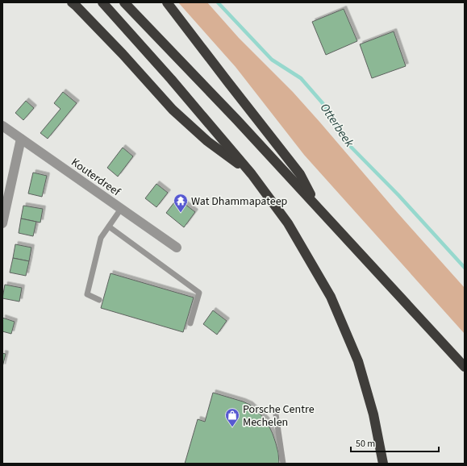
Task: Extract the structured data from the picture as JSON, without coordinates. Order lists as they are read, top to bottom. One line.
{"streets":{"street":["Kouterdreef"]},"water":["Otterbeek"],"places":{"temple":["Wat Dhammapateep"],"shop":["Porsche Centre Mechelen"]},"scale_bar":"50 m"}
